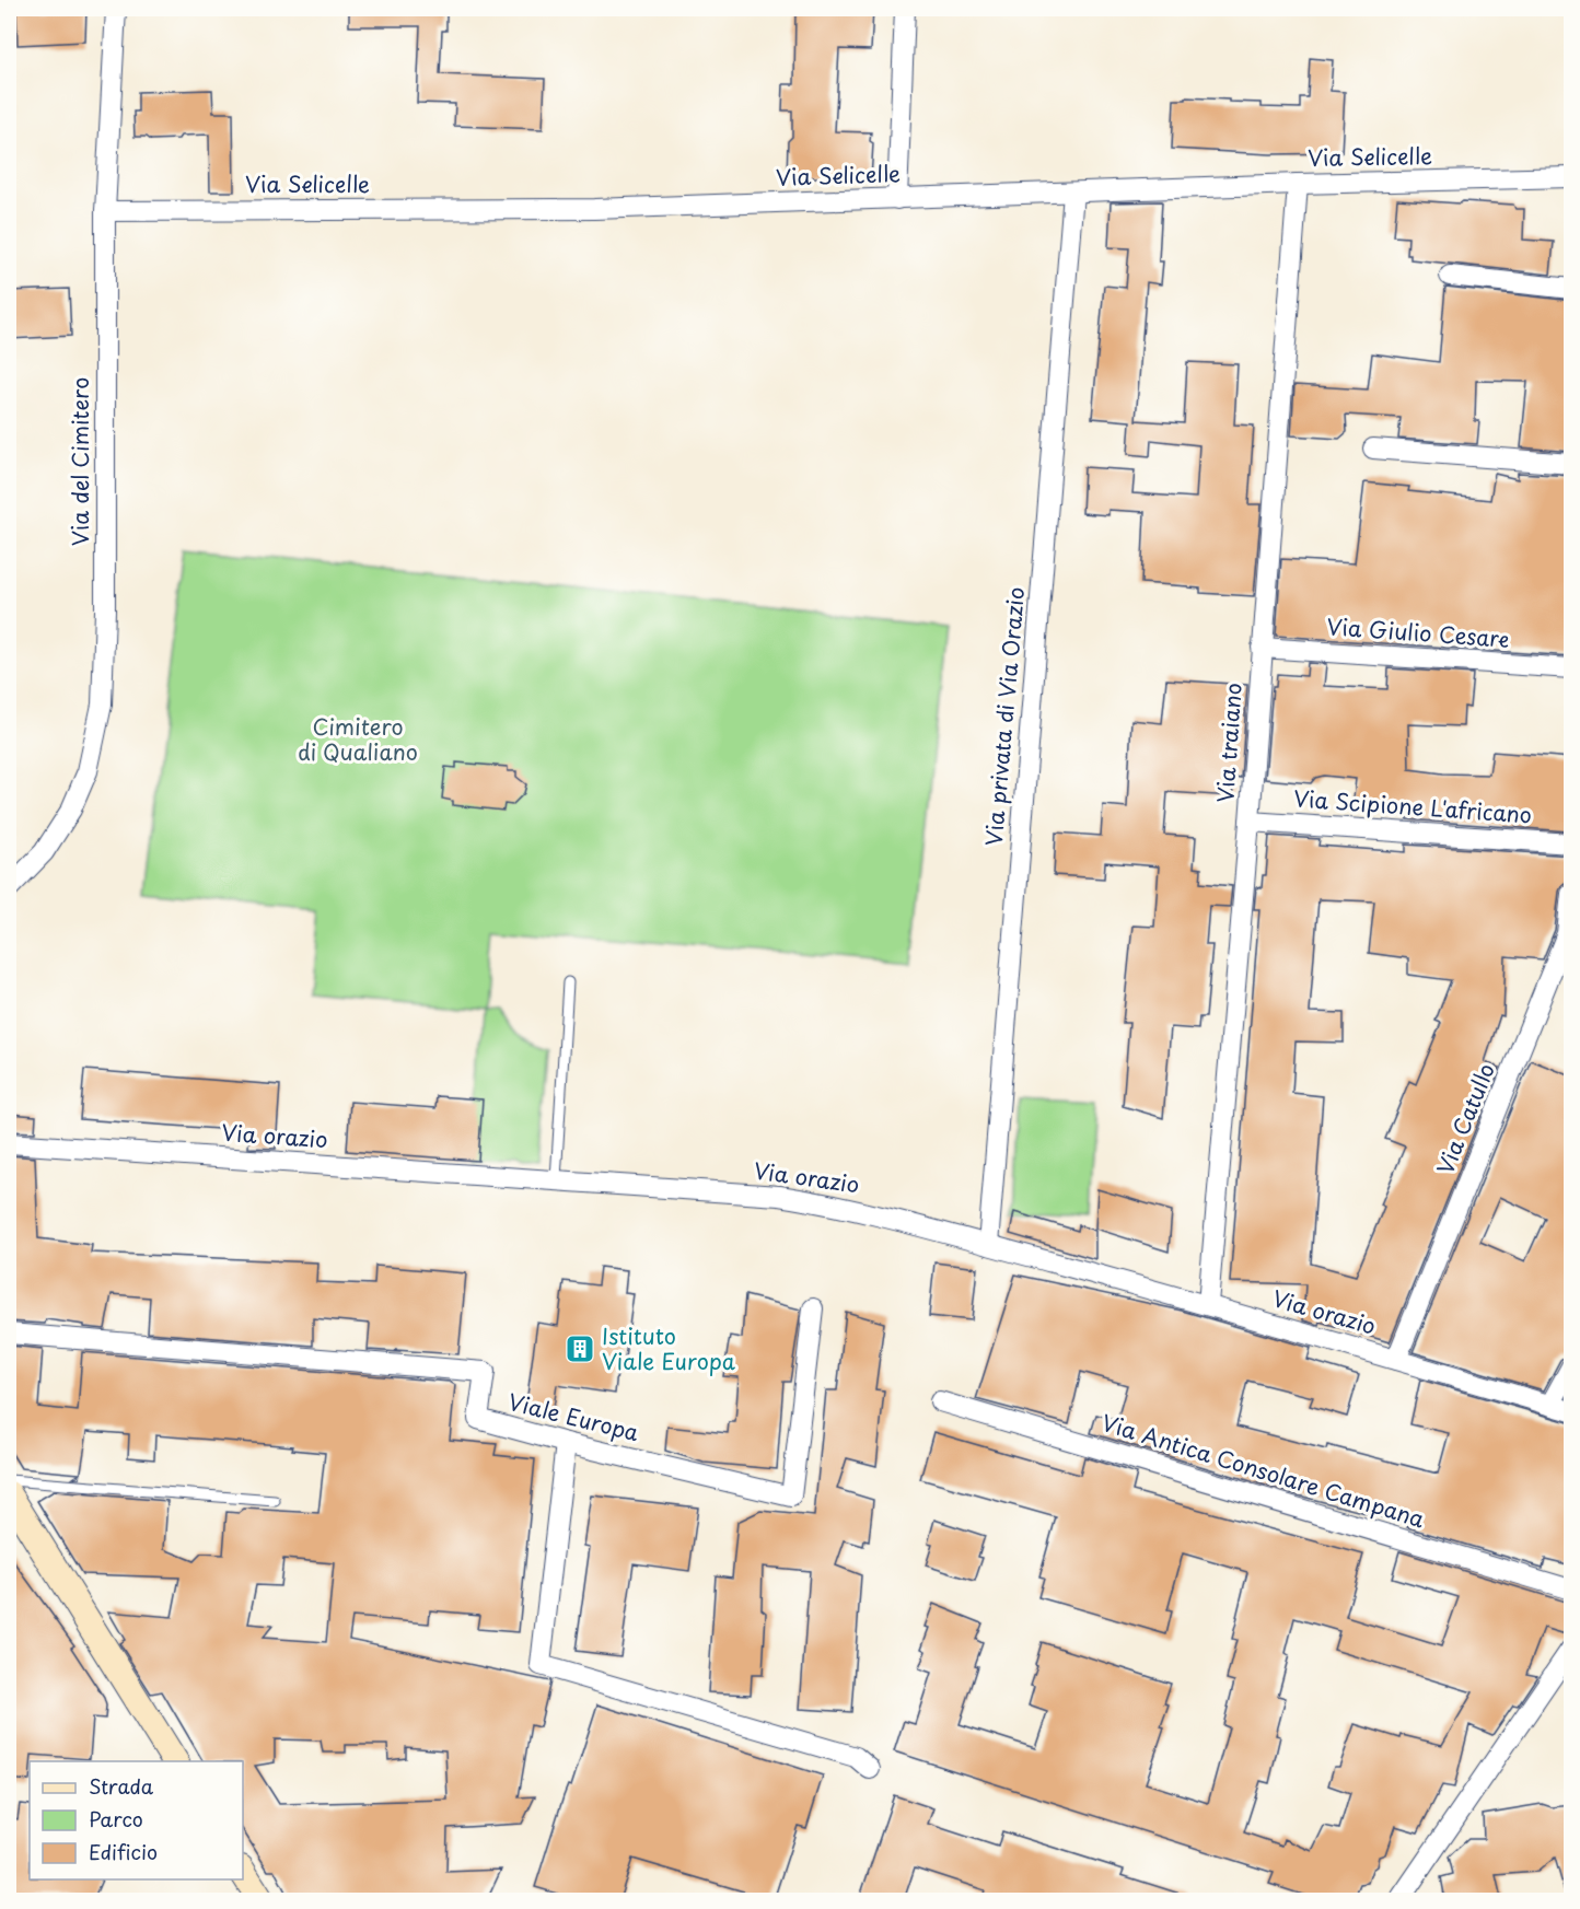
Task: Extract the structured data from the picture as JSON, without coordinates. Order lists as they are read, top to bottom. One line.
{"streets":{"street":["Via Selicelle","Via del Cimitero","Via Giulio Cesare","Via privata di Via Orazio","Via traiano","Via Scipione L'africano","Via Catullo","Via orazio","Viale Europa","Via Antica Consolare Campana"]},"crossings":[["Via Selicelle","Via del Cimitero"],["Via Selicelle","Via privata di Via Orazio"],["Via Selicelle","Via traiano"],["Via Giulio Cesare","Via traiano"],["Via privata di Via Orazio","Via orazio"],["Via traiano","Via Scipione L'africano"],["Via traiano","Via orazio"],["Via Catullo","Via orazio"]],"parks":["Cimitero di Qualiano"],"places":{"building":["Istituto Viale Europa"]},"legend":["Strada","Parco","Edificio"]}
